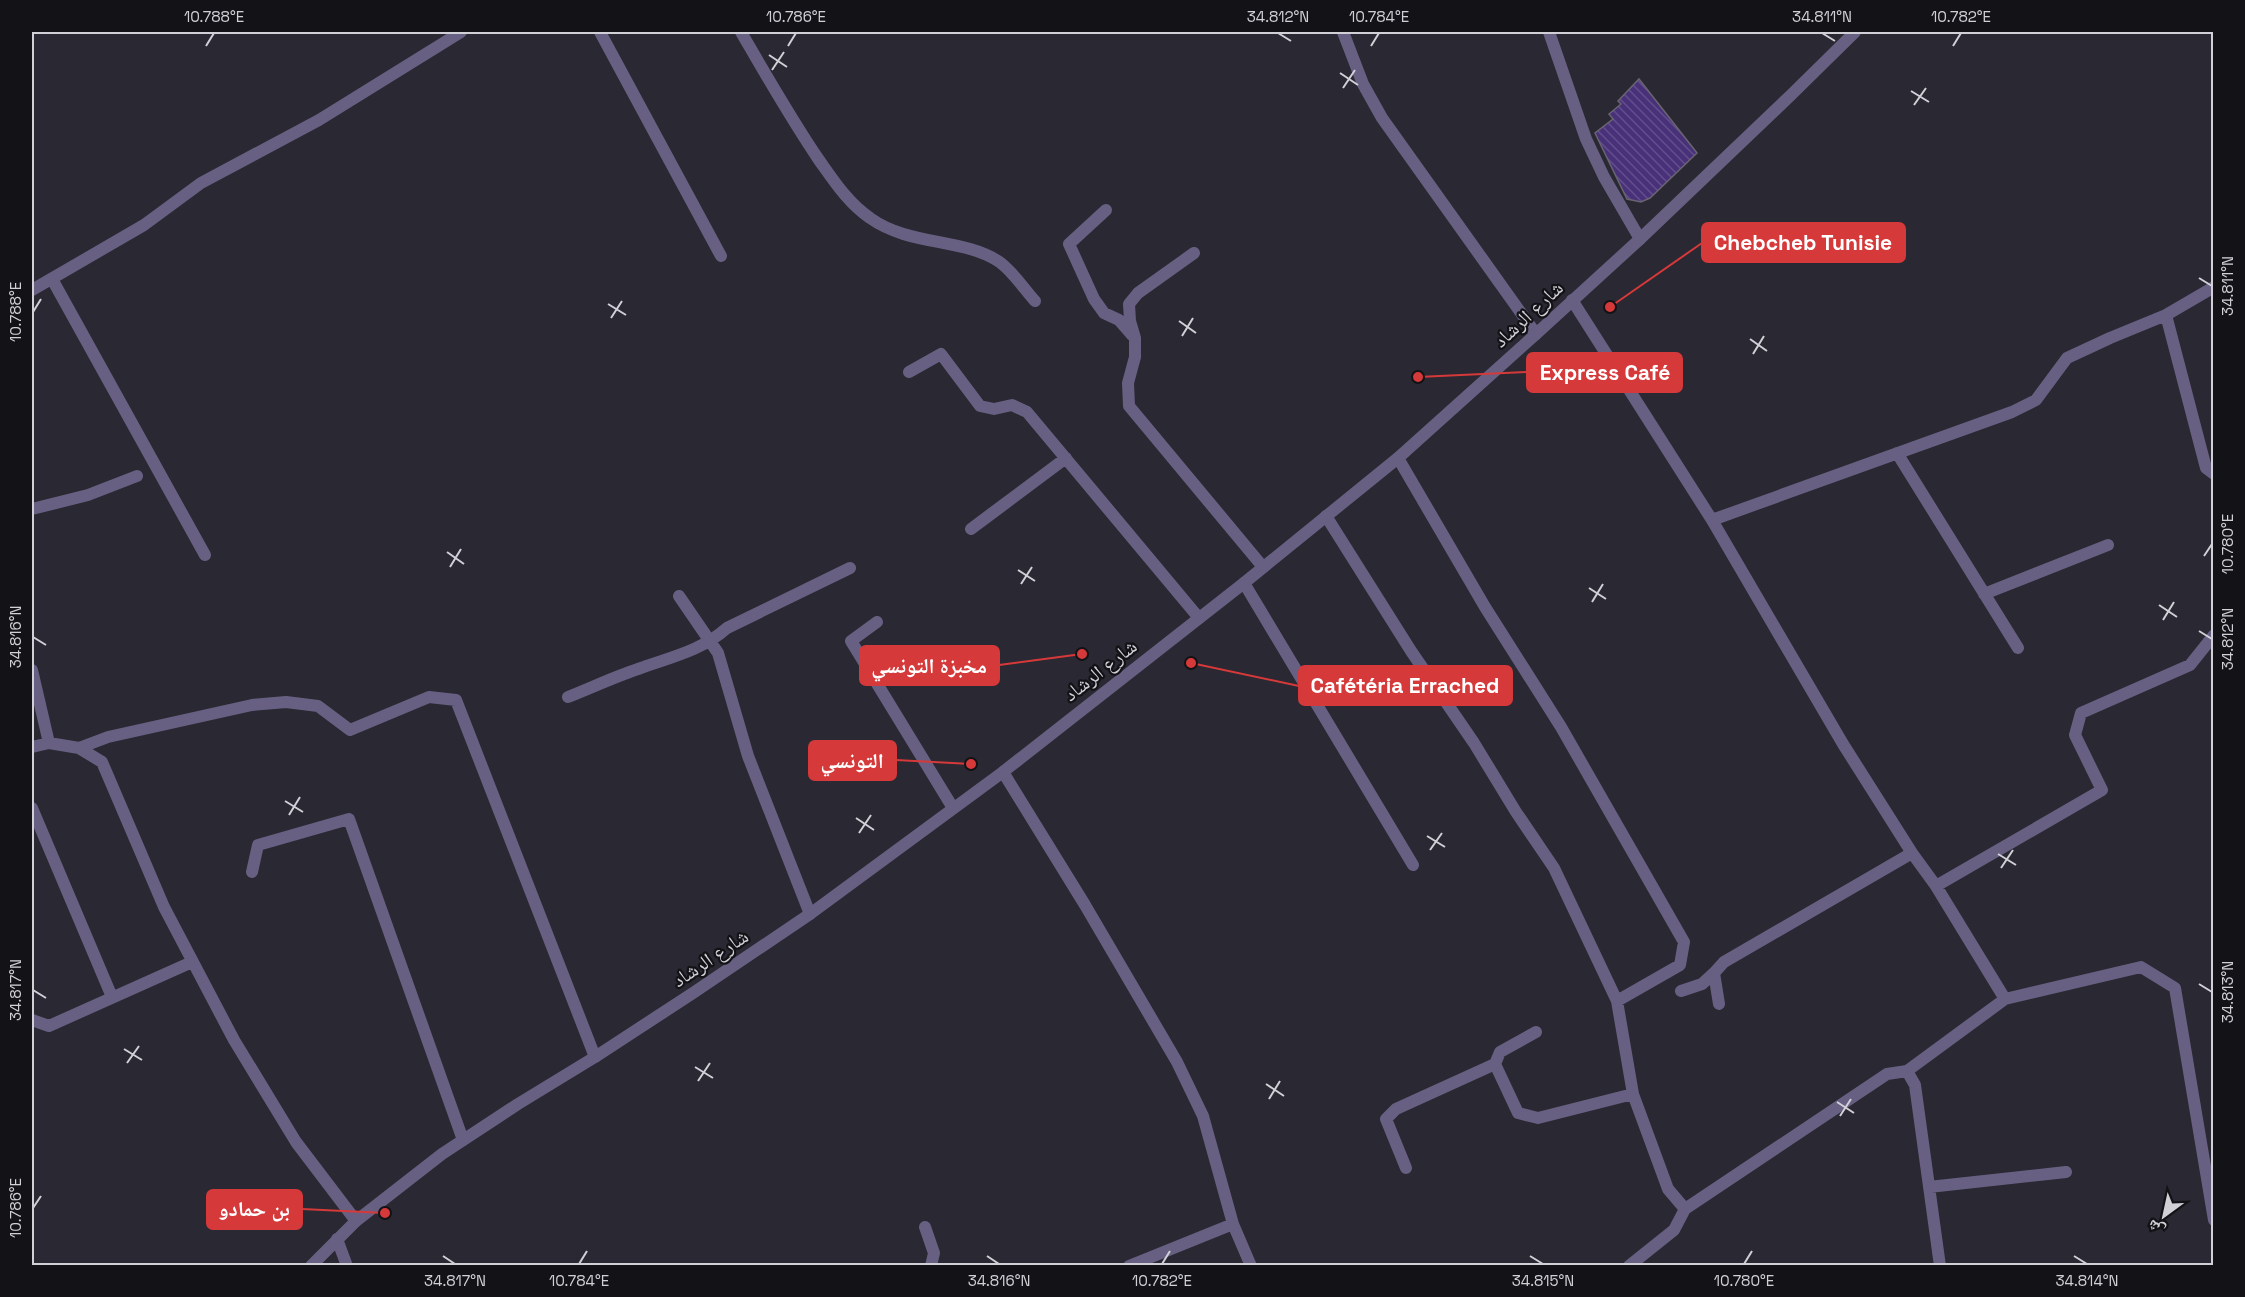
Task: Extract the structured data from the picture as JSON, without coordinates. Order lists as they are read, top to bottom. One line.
{"streets":{"street":["شارع الرشاد"]},"places":["Chebcheb Tunisie","Express Café","مخبزة التونسي","Cafétéria Errached","التونسي","بن حمادو"],"north":"bottom left","coordinates":["10.788°E","10.786°E","34.812°N","10.784°E","34.811°N","10.782°E","10.780°E","34.816°N","34.817°N","34.813°N","34.815°N","34.814°N"]}
